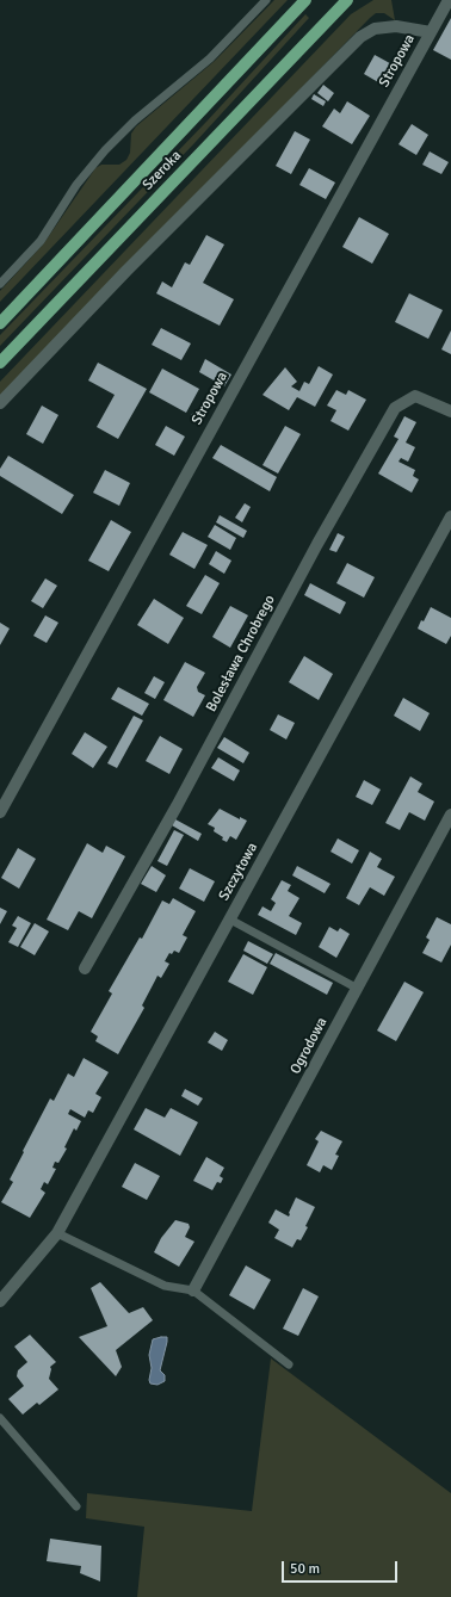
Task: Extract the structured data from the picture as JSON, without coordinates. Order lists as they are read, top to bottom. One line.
{"streets":{"main road":["Szeroka"],"street":["Stropowa","Bolesława Chrobrego","Szczytowa","Ogrodowa"]},"scale_bar":"50 m"}
